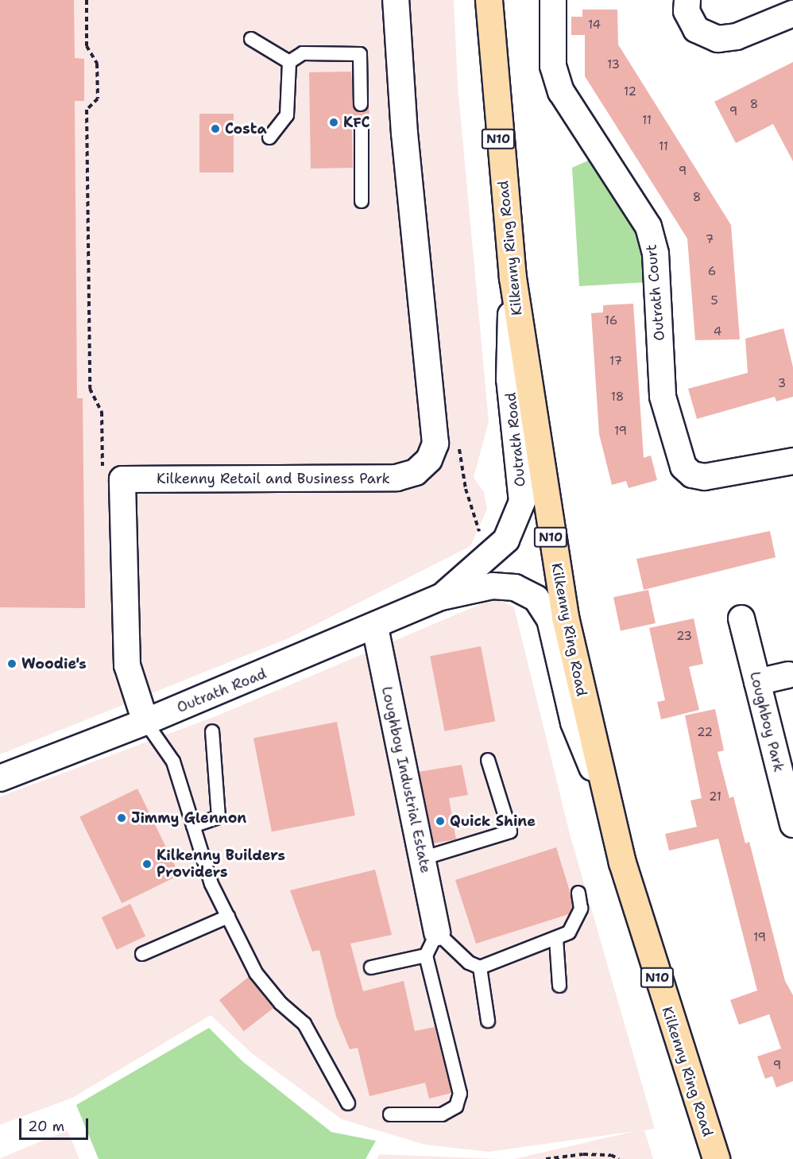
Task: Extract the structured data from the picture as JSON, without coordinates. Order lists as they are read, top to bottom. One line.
{"streets":{"highway":["N10","Kilkenny Ring Road"],"street":["Outrath Court","Outrath Road","Kilkenny Retail and Business Park","Loughboy Park","Loughboy Industrial Estate"]},"crossings":[["Kilkenny Ring Road","Outrath Road"],["Outrath Road","Kilkenny Retail and Business Park"],["Outrath Road","Loughboy Industrial Estate"]],"places":["KFC","Costa","Woodie's","Jimmy Glennon","Quick Shine","Kilkenny Builders Providers"],"house_numbers":["14","13","12","8","9","11","11","9","8","7","6","5","16","4","17","3","18","19","23","22","21","19","9"],"scale_bar":"20 m"}
